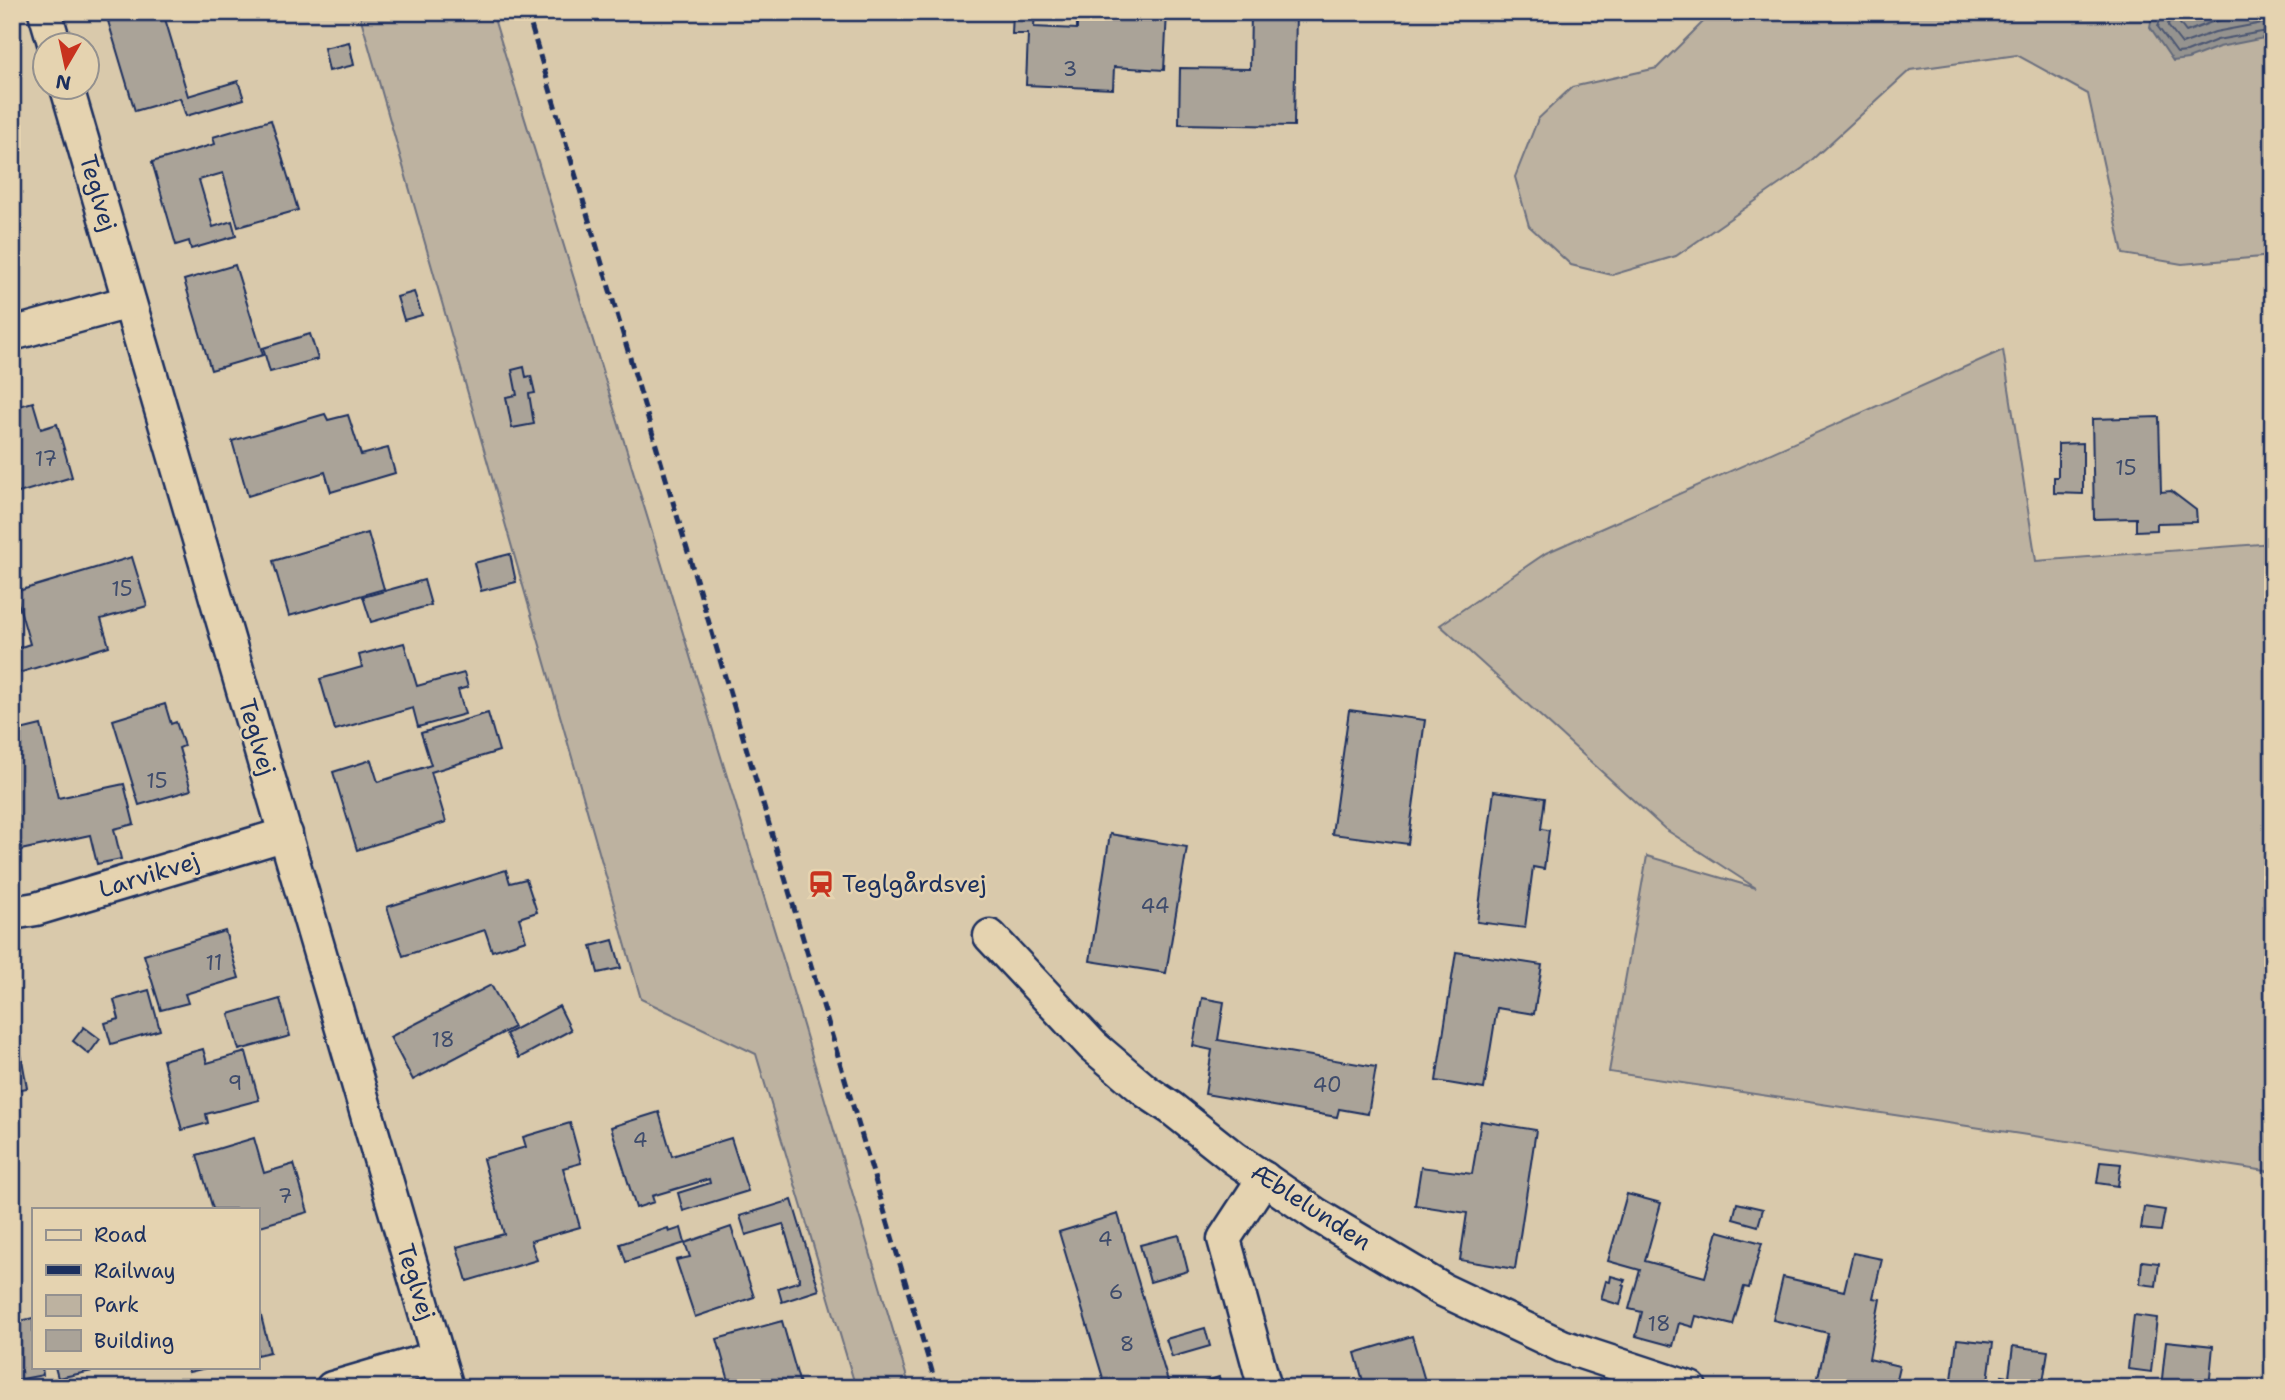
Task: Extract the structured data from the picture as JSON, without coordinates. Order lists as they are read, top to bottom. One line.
{"streets":{"street":["Teglvej","Larvikvej","Æblelunden"]},"crossings":[["Teglvej","Larvikvej"]],"places":{"station":["Teglgårdsvej"]},"house_numbers":["3","17","15","15","15","44","11","18","9","40","4","7","4","6","18","8"],"legend":["Road","Railway","Park","Building"],"north":"bottom"}
